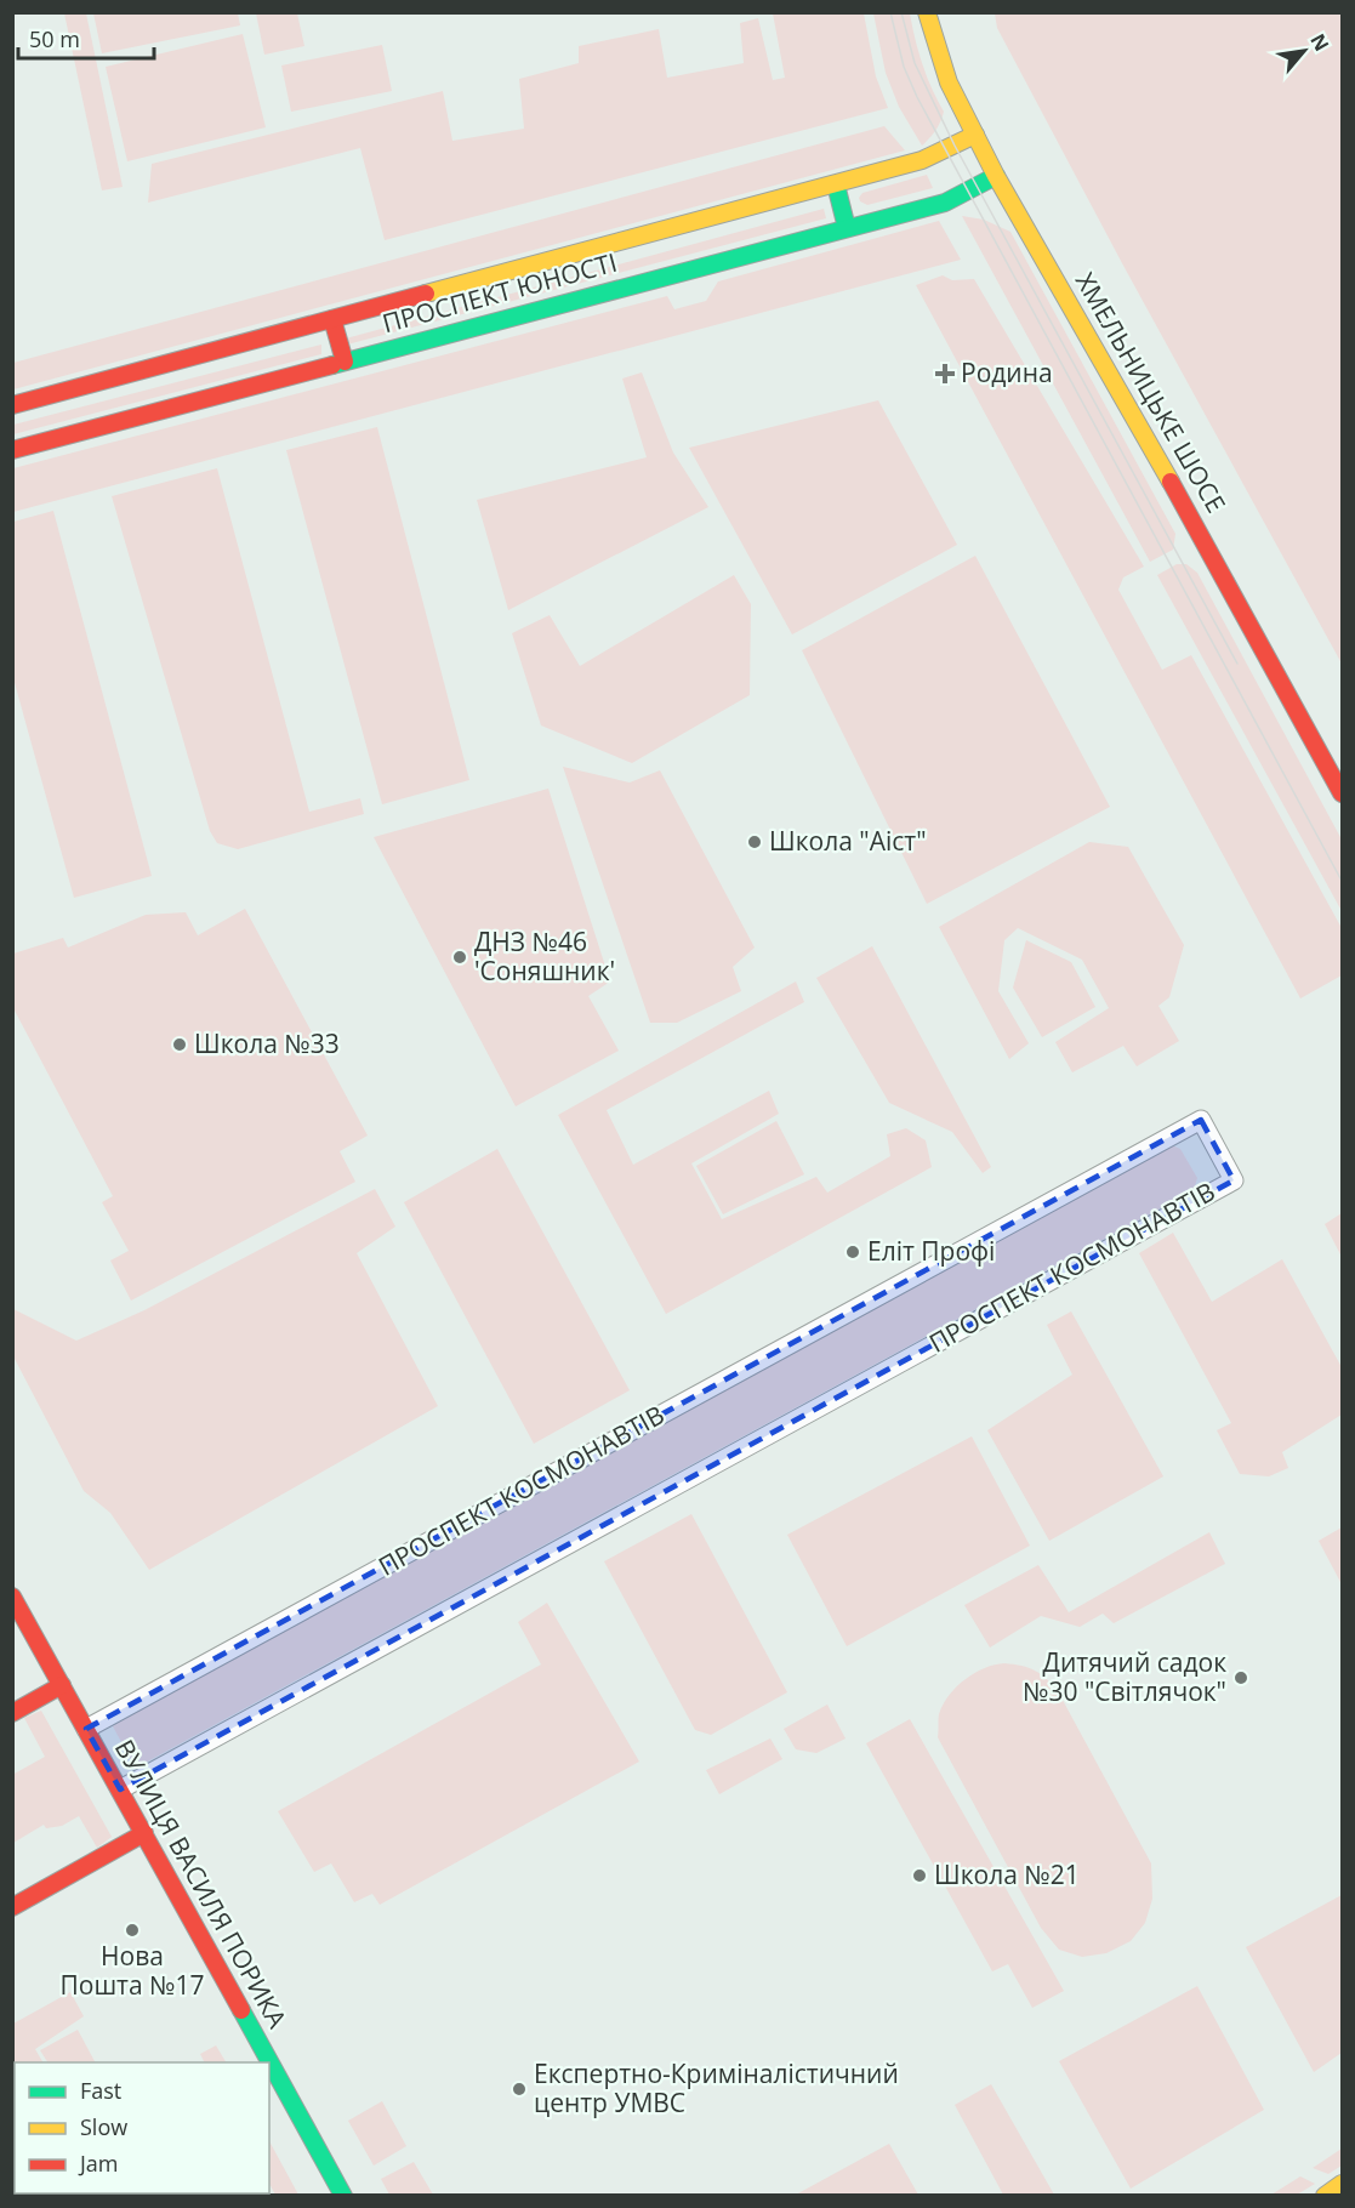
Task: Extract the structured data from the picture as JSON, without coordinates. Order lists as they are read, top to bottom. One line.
{"streets":{"main road":["ПРОСПЕКТ ЮНОСТІ","ХМЕЛЬНИЦЬКЕ ШОСЕ","ВУЛИЦЯ ВАСИЛЯ ПОРИКА"],"street":["ПРОСПЕКТ КОСМОНАВТІВ"]},"crossings":[["ПРОСПЕКТ ЮНОСТІ","ХМЕЛЬНИЦЬКЕ ШОСЕ"],["ПРОСПЕКТ КОСМОНАВТІВ","ВУЛИЦЯ ВАСИЛЯ ПОРИКА"]],"places":{"health":["Родина"],"other":["Школа \"Аіст\"","ДНЗ №46 'Соняшник'","Школа №33","Еліт Профі","Дитячий садок №30 \"Світлячок\"","Школа №21","Нова Пошта №17","Експертно-Криміналістичний центр УМВС"]},"legend":["Fast","Slow","Jam"],"scale_bar":"50 m","north":"top right"}
